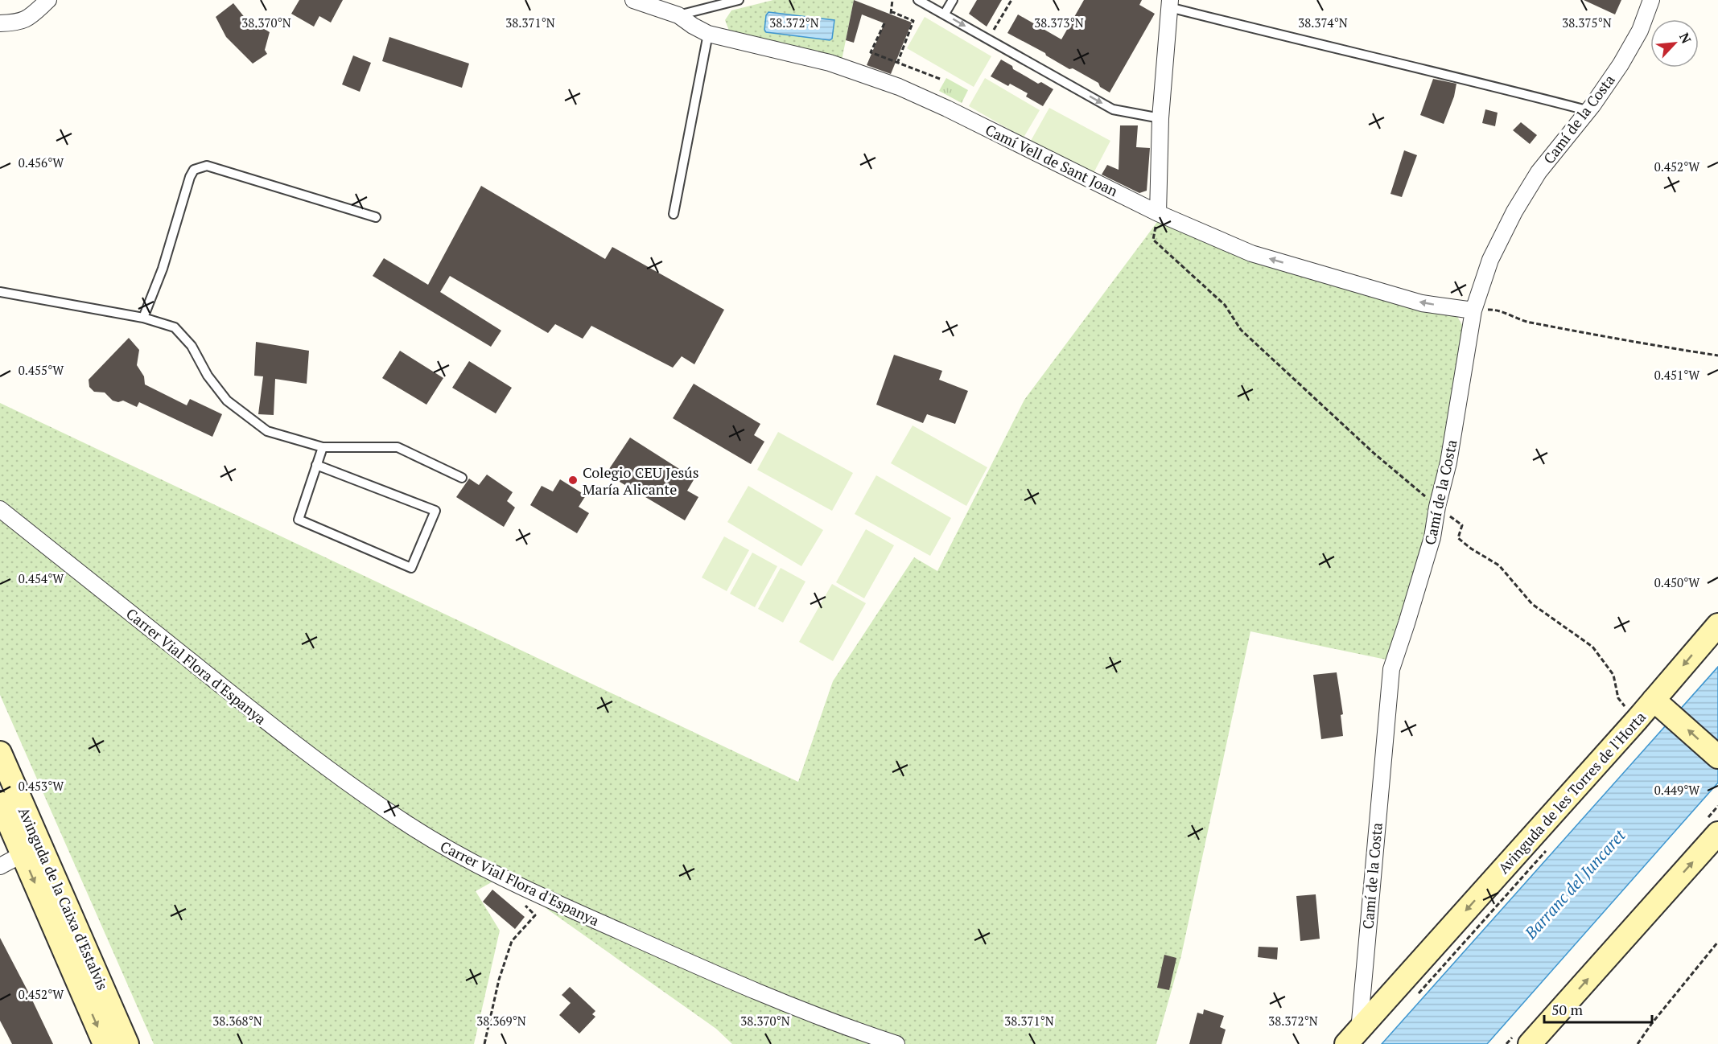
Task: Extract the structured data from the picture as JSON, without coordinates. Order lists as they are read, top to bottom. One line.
{"streets":{"main road":["Avinguda de les Torres de l'Horta","Avinguda de la Caixa d'Estalvis"],"street":["Camí de la Costa","Camí Vell de Sant Joan","Carrer Vial Flora d'Espanya"]},"crossings":[["Camí de la Costa","Camí Vell de Sant Joan"],["Camí de la Costa","Avinguda de les Torres de l'Horta"]],"one_way":["Camí Vell de Sant Joan"],"water":["Barranc del Juncaret"],"places":["Colegio CEU Jesús María Alicante"],"scale_bar":"50 m","north":"top right","coordinates":["38.375°N","38.370°N","38.371°N","38.372°N","38.373°N","38.374°N","0.456°W","0.452°W","0.455°W","0.451°W","0.454°W","0.450°W","0.453°W","0.449°W","38.368°N","38.369°N"]}
